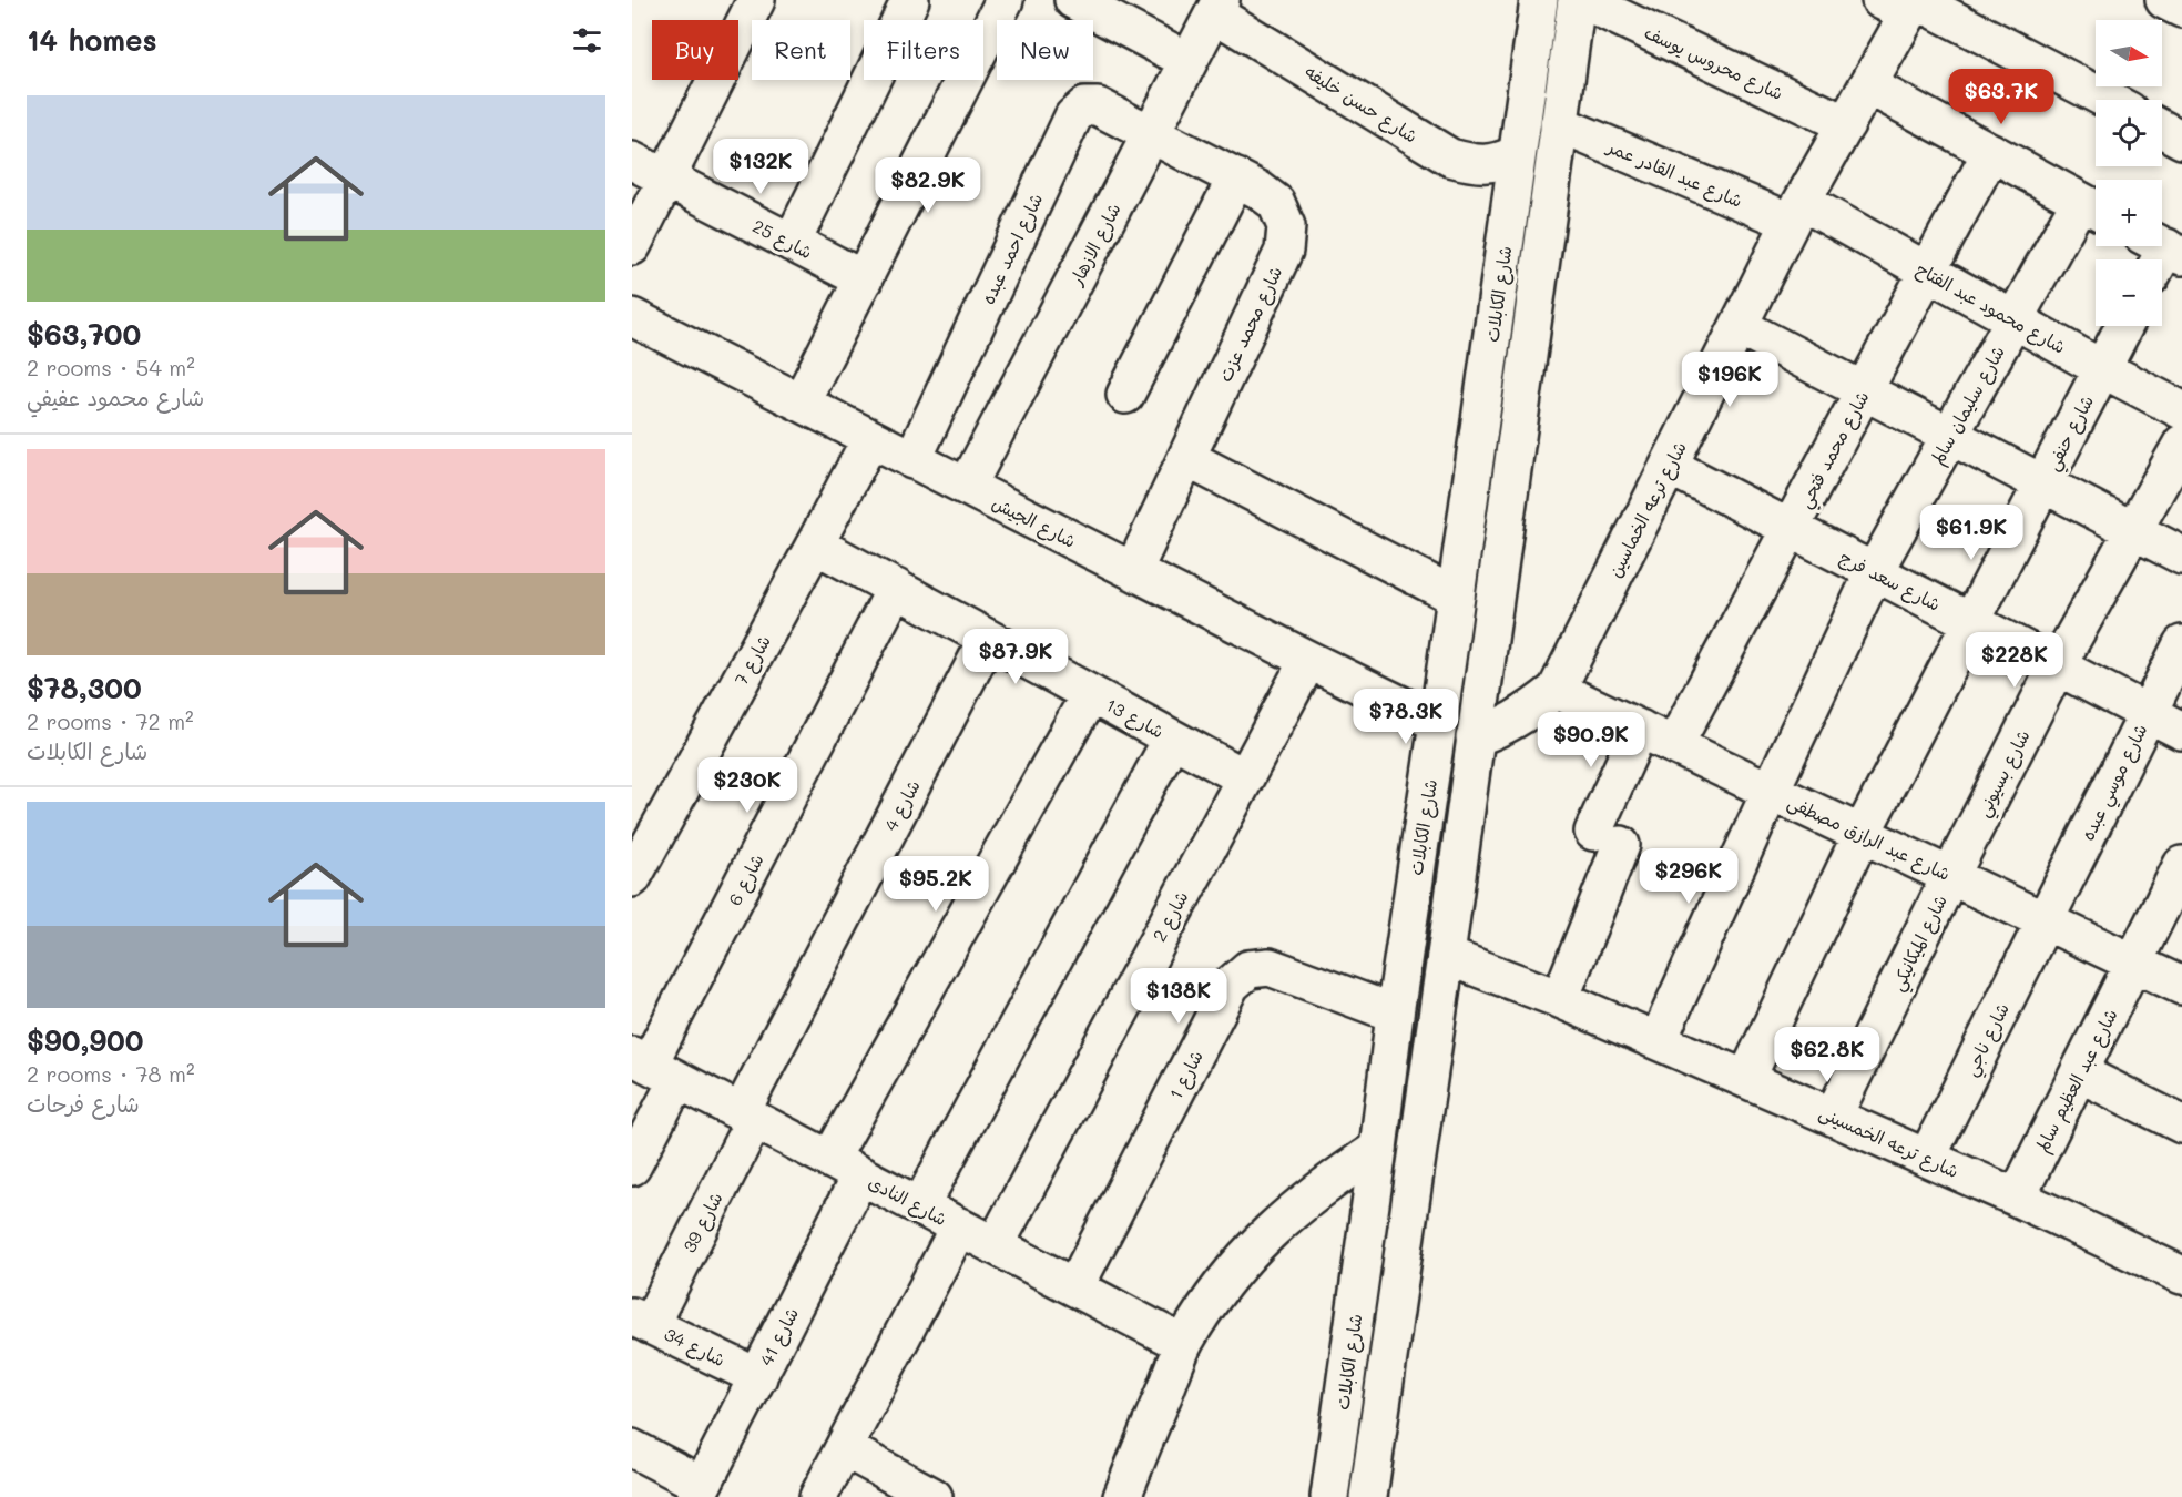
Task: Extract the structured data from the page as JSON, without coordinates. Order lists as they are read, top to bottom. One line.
{"streets":{"street":["شارع محروس يوسف","شارع حسن خليفه","شارع عبد القادر عمر","شارع 25","شارع الازهار","شارع احمد عبده","شارع الكابلات","شارع محمود عبد الفتاح","شارع محمد عزت","شارع سليمان سالم","شارع حنفي","شارع محمد فتحي","شارع ترعه الخماسين","شارع الجيش","شارع سعد فرج","شارع 7","شارع 13","شارع بسيوني","شارع موسي عبده","شارع 4","شارع عبد الرازق مصطفى","شارع 6","شارع 2","شارع الميكانيكي","شارع ناجي","شارع 1","شارع عبد العظيم سالم","شارع ترعه الخمسينى","شارع النادى","شارع 39","شارع 41","شارع 34"]},"crossings":[["شارع محروس يوسف","شارع ترعه الخماسين"],["شارع حسن خليفه","شارع الازهار"],["شارع حسن خليفه","شارع الكابلات"],["شارع عبد القادر عمر","شارع الكابلات"],["شارع عبد القادر عمر","شارع محمود عبد الفتاح"],["شارع عبد القادر عمر","شارع ترعه الخماسين"],["شارع الازهار","شارع احمد عبده"],["شارع الازهار","شارع محمد عزت"],["شارع الازهار","شارع الجيش"],["شارع احمد عبده","شارع محمد عزت"],["شارع احمد عبده","شارع الجيش"],["شارع الكابلات","شارع ترعه الخماسين"],["شارع الكابلات","شارع الجيش"],["شارع الكابلات","شارع 1"],["شارع الكابلات","شارع ترعه الخمسينى"],["شارع محمود عبد الفتاح","شارع سليمان سالم"],["شارع محمود عبد الفتاح","شارع حنفي"],["شارع محمود عبد الفتاح","شارع محمد فتحي"],["شارع محمود عبد الفتاح","شارع ترعه الخماسين"],["شارع محمد عزت","شارع الجيش"],["شارع سليمان سالم","شارع سعد فرج"],["شارع سليمان سالم","شارع عبد الرازق مصطفى"],["شارع سليمان سالم","شارع ترعه الخمسينى"],["شارع حنفي","شارع سعد فرج"],["شارع حنفي","شارع عبد الرازق مصطفى"],["شارع حنفي","شارع ترعه الخمسينى"],["شارع محمد فتحي","شارع سعد فرج"],["شارع محمد فتحي","شارع عبد الرازق مصطفى"],["شارع ترعه الخماسين","شارع سعد فرج"],["شارع ترعه الخماسين","شارع عبد الرازق مصطفى"],["شارع الجيش","شارع 7"],["شارع الجيش","شارع 2"],["شارع سعد فرج","شارع بسيوني"],["شارع سعد فرج","شارع موسي عبده"],["شارع 7","شارع 13"],["شارع 13","شارع 4"],["شارع 13","شارع 6"],["شارع 13","شارع 2"],["شارع 13","شارع 41"],["شارع بسيوني","شارع عبد الرازق مصطفى"],["شارع بسيوني","شارع الميكانيكي"],["شارع موسي عبده","شارع عبد الرازق مصطفى"],["شارع موسي عبده","شارع ناجي"],["شارع 4","شارع النادى"],["شارع 4","شارع 39"],["شارع عبد الرازق مصطفى","شارع الميكانيكي"],["شارع عبد الرازق مصطفى","شارع ناجي"],["شارع عبد الرازق مصطفى","شارع عبد العظيم سالم"],["شارع 6","شارع النادى"],["شارع 2","شارع النادى"],["شارع الميكانيكي","شارع ترعه الخمسينى"],["شارع ناجي","شارع ترعه الخمسينى"],["شارع 1","شارع النادى"],["شارع عبد العظيم سالم","شارع ترعه الخمسينى"],["شارع النادى","شارع 39"],["شارع النادى","شارع 41"],["شارع 39","شارع 34"],["شارع 41","شارع 34"]],"north":"right","page":{"heading":"14 homes","map_buttons":["+","−"],"chip":["Buy","Rent","Filters","New"],"price":["$63.7K","$132K","$82.9K","$196K","$61.9K","$87.9K","$228K","$78.3K","$90.9K","$230K","$296K","$95.2K","$138K","$62.8K"],"list":[{"name":"$63,700","note":"2 rooms · 54 m² · شارع محمود عفيفي"},{"name":"$78,300","note":"2 rooms · 72 m² · شارع الكابلات"},{"name":"$90,900","note":"2 rooms · 78 m² · شارع فرحات"}]}}
